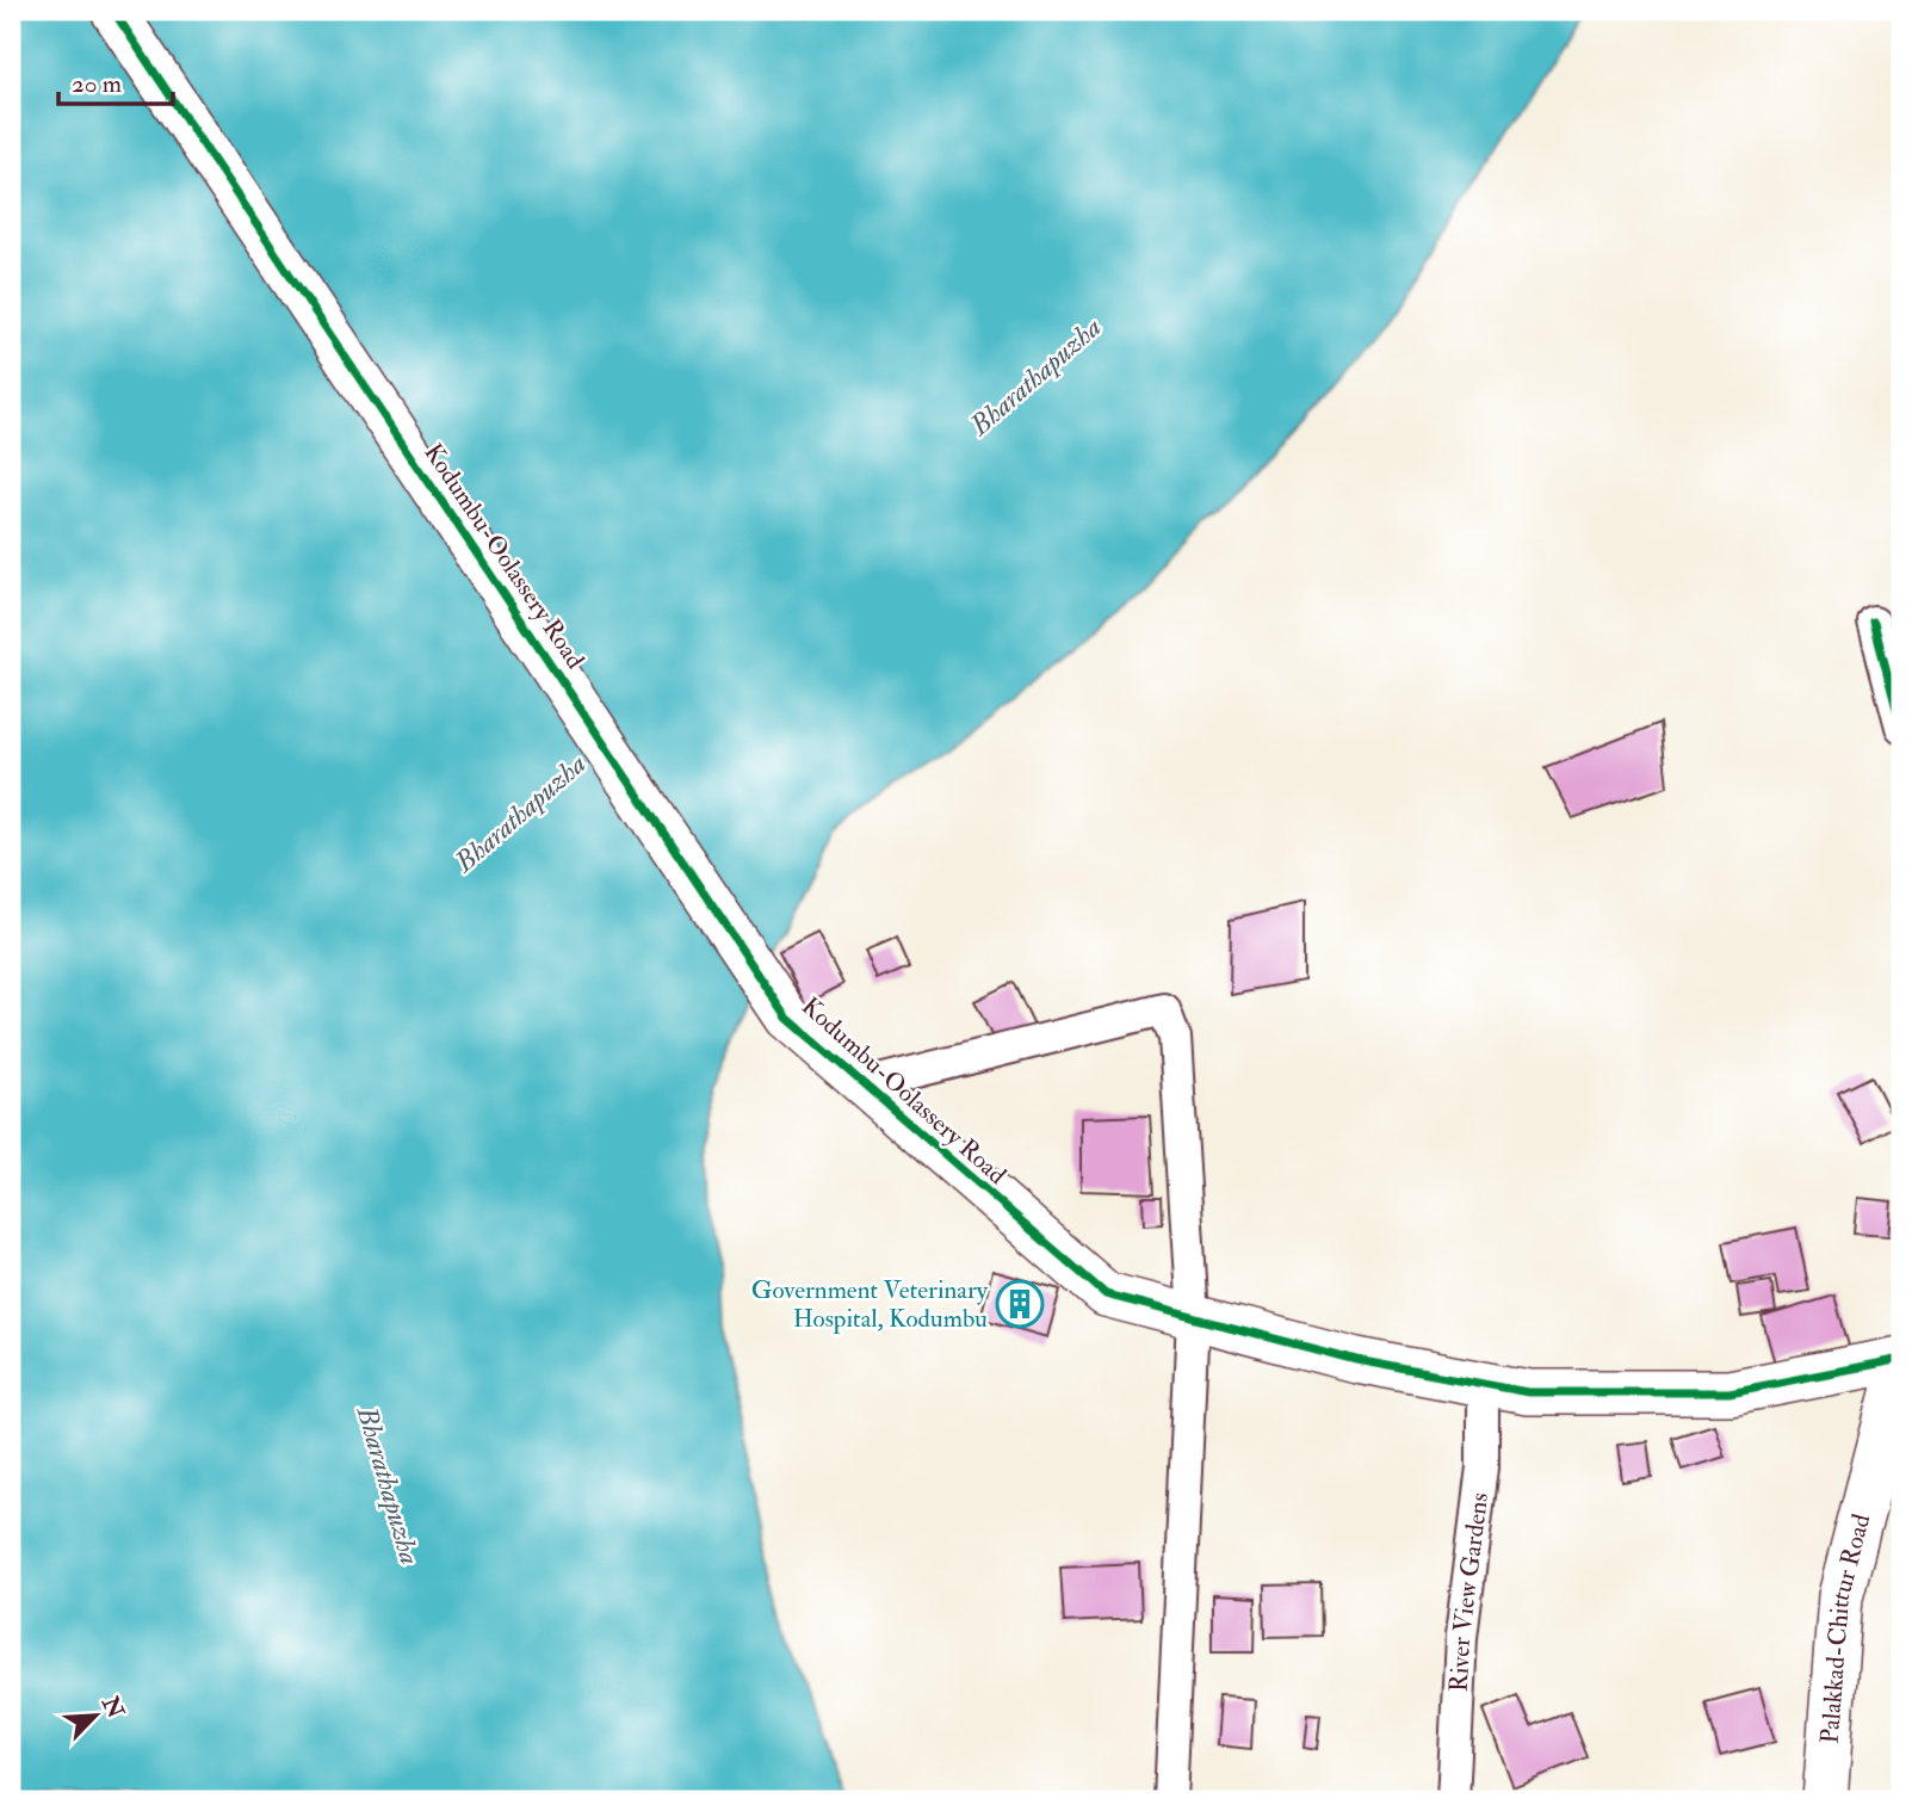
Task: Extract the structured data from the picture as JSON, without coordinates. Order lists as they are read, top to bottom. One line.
{"streets":{"street":["Kodumbu-Oolassery Road","River View Gardens","Palakkad-Chittur Road"]},"crossings":[["Kodumbu-Oolassery Road","River View Gardens"],["Kodumbu-Oolassery Road","Palakkad-Chittur Road"]],"water":["Bharathapuzha"],"places":{"building":["Government Veterinary Hospital, Kodumbu"]},"scale_bar":"20 m","north":"top right"}
